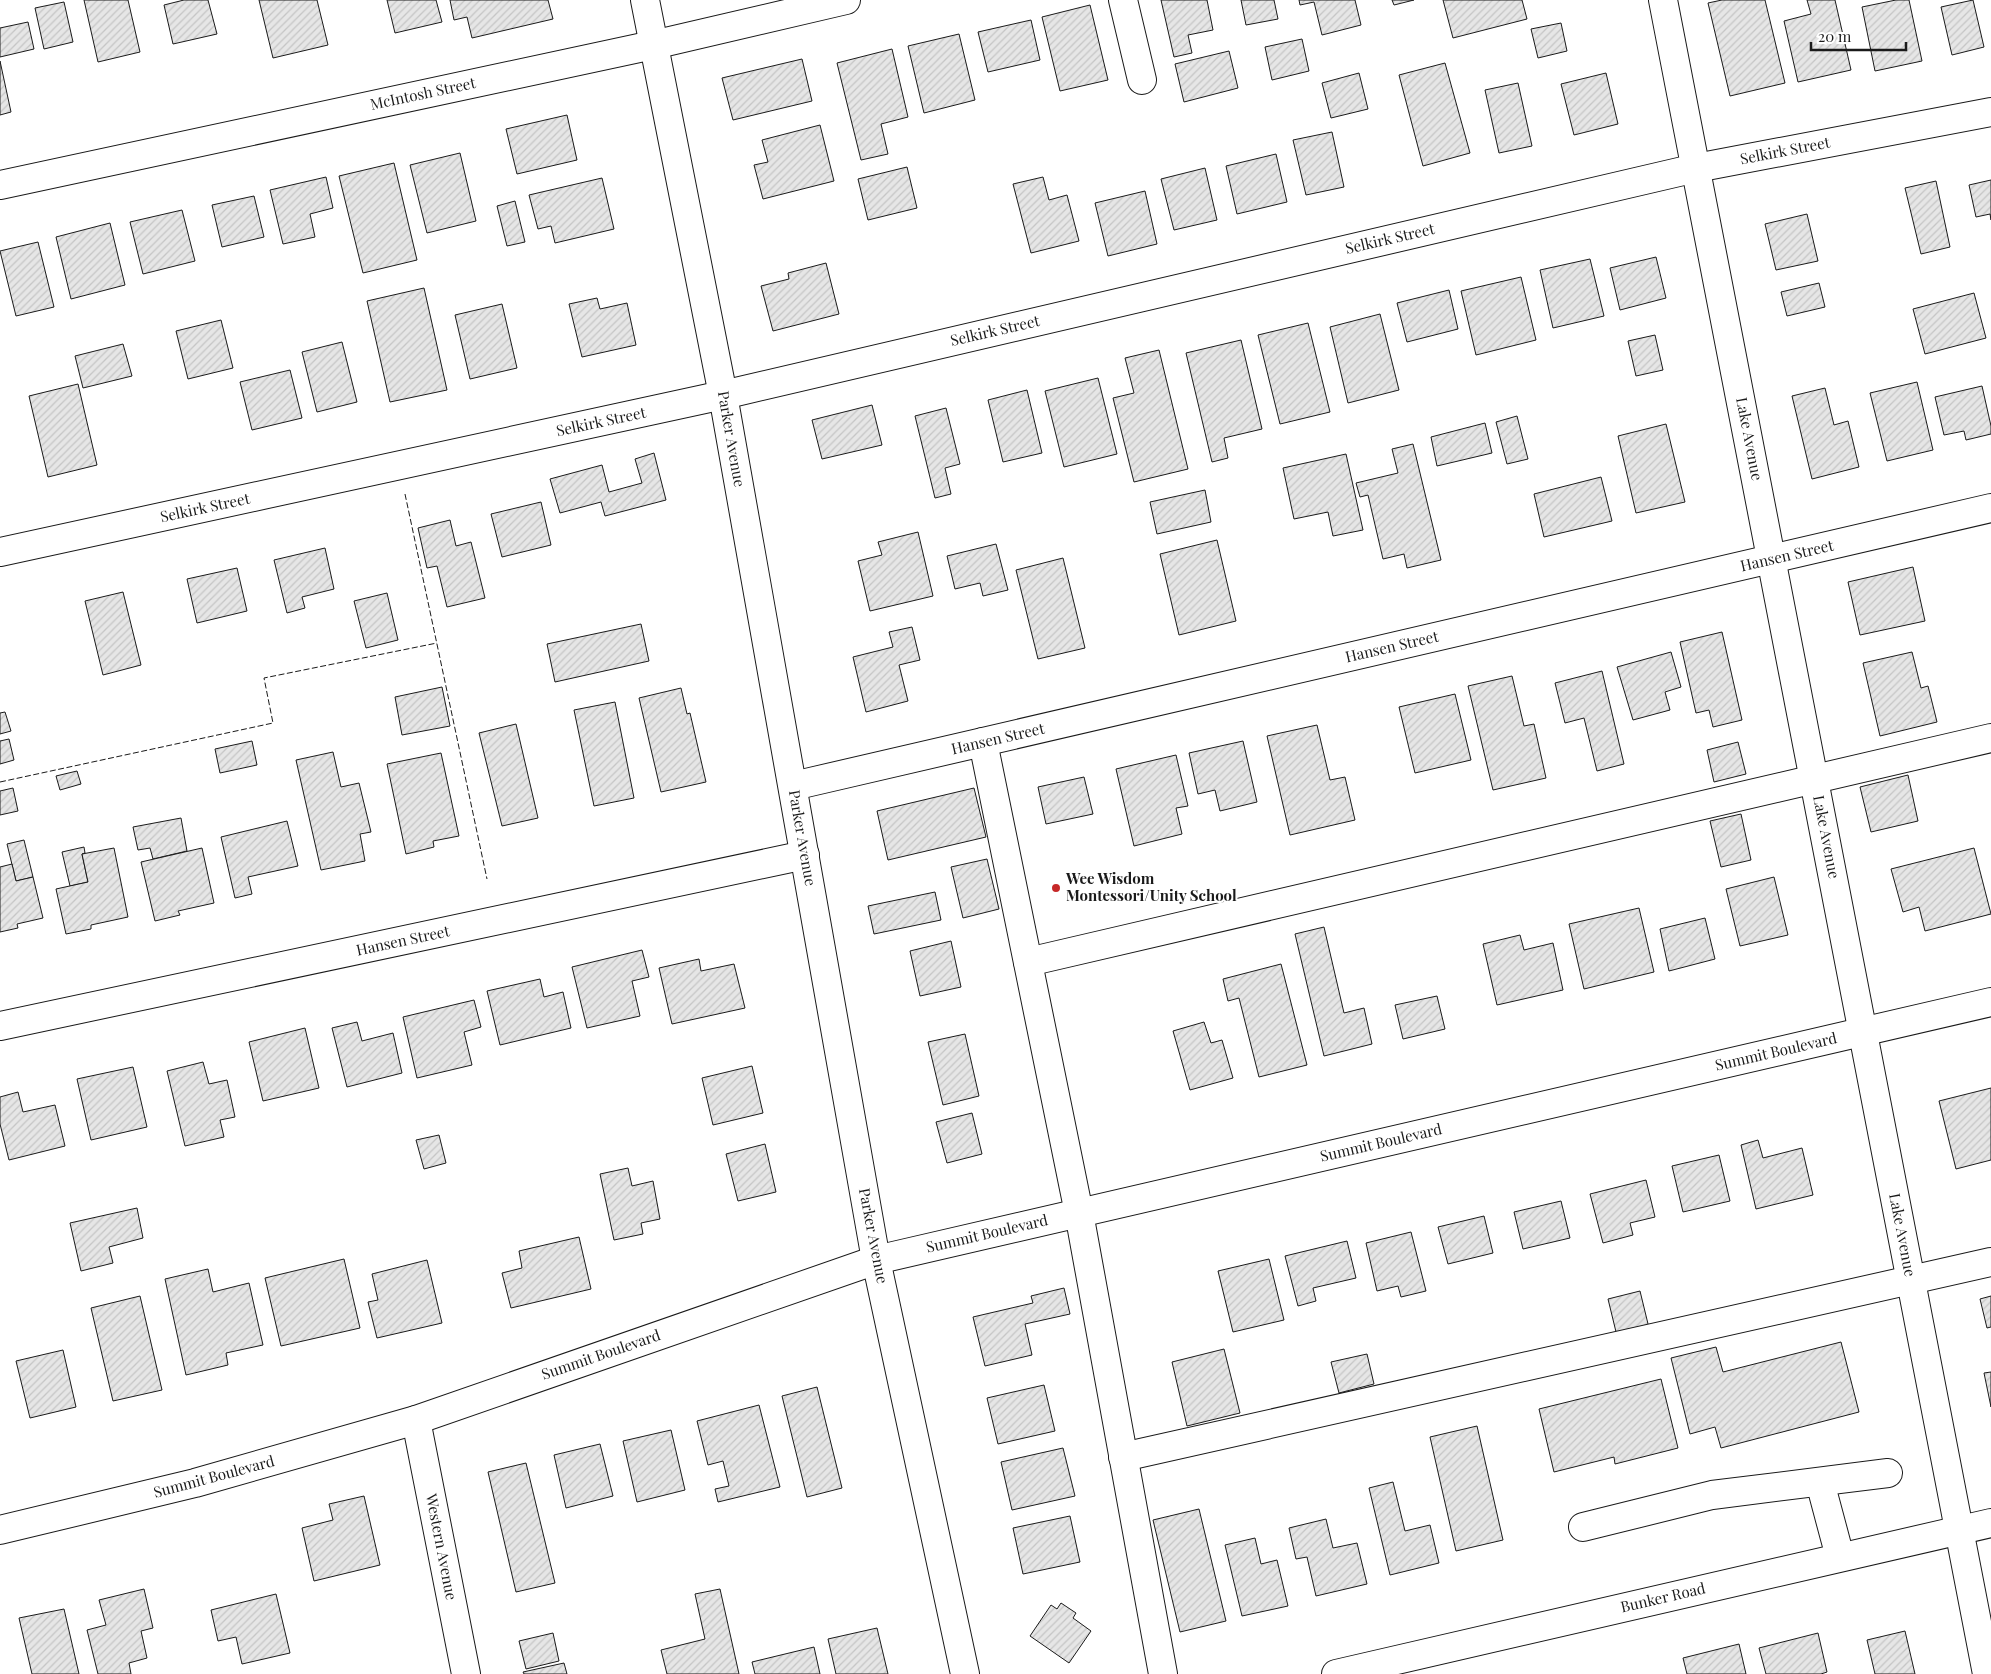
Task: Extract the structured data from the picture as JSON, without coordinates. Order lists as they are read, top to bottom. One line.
{"streets":{"street":["McIntosh Street","Selkirk Street","Parker Avenue","Lake Avenue","Hansen Street","Summit Boulevard","Western Avenue","Bunker Road"]},"crossings":[["McIntosh Street","Parker Avenue"],["Selkirk Street","Parker Avenue"],["Selkirk Street","Lake Avenue"],["Parker Avenue","Hansen Street"],["Parker Avenue","Summit Boulevard"],["Lake Avenue","Hansen Street"],["Lake Avenue","Summit Boulevard"],["Lake Avenue","Bunker Road"],["Summit Boulevard","Western Avenue"]],"places":["Wee Wisdom Montessori/Unity School"],"scale_bar":"20 m"}
